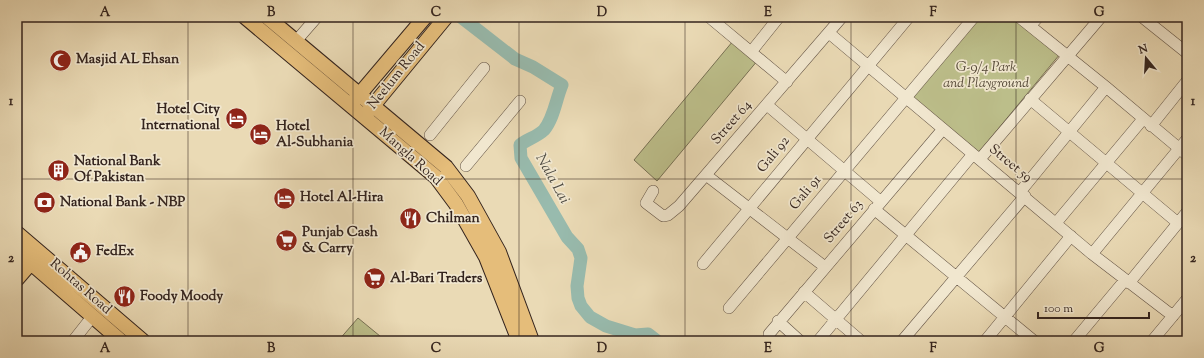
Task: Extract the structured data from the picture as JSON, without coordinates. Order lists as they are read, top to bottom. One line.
{"streets":{"main road":["Neelum Road","Mangla Road","Rohtas Road"],"street":["Street 64","Gali 92","Street 59","Gali 91","Street 63"]},"crossings":[["Neelum Road","Mangla Road"],["Street 64","Street 59"],["Gali 92","Street 59"],["Street 59","Gali 91"],["Street 59","Street 63"]],"water":["Nala Lai"],"parks":["G-9/4 Park and Playground"],"places":{"mosque":["Masjid AL Ehsan"],"hotel":["Hotel City International","Hotel Al-Subhania","Hotel Al-Hira"],"building":["National Bank Of Pakistan"],"bank":["National Bank - NBP"],"restaurant":["Chilman","Foody Moody"],"supermarket":["Punjab Cash & Carry","Al-Bari Traders"],"public building":["FedEx"]},"scale_bar":"100 m","north":"top","grid":{"columns":["A","B","C","D","E","F","G"],"rows":["1","2"]}}
